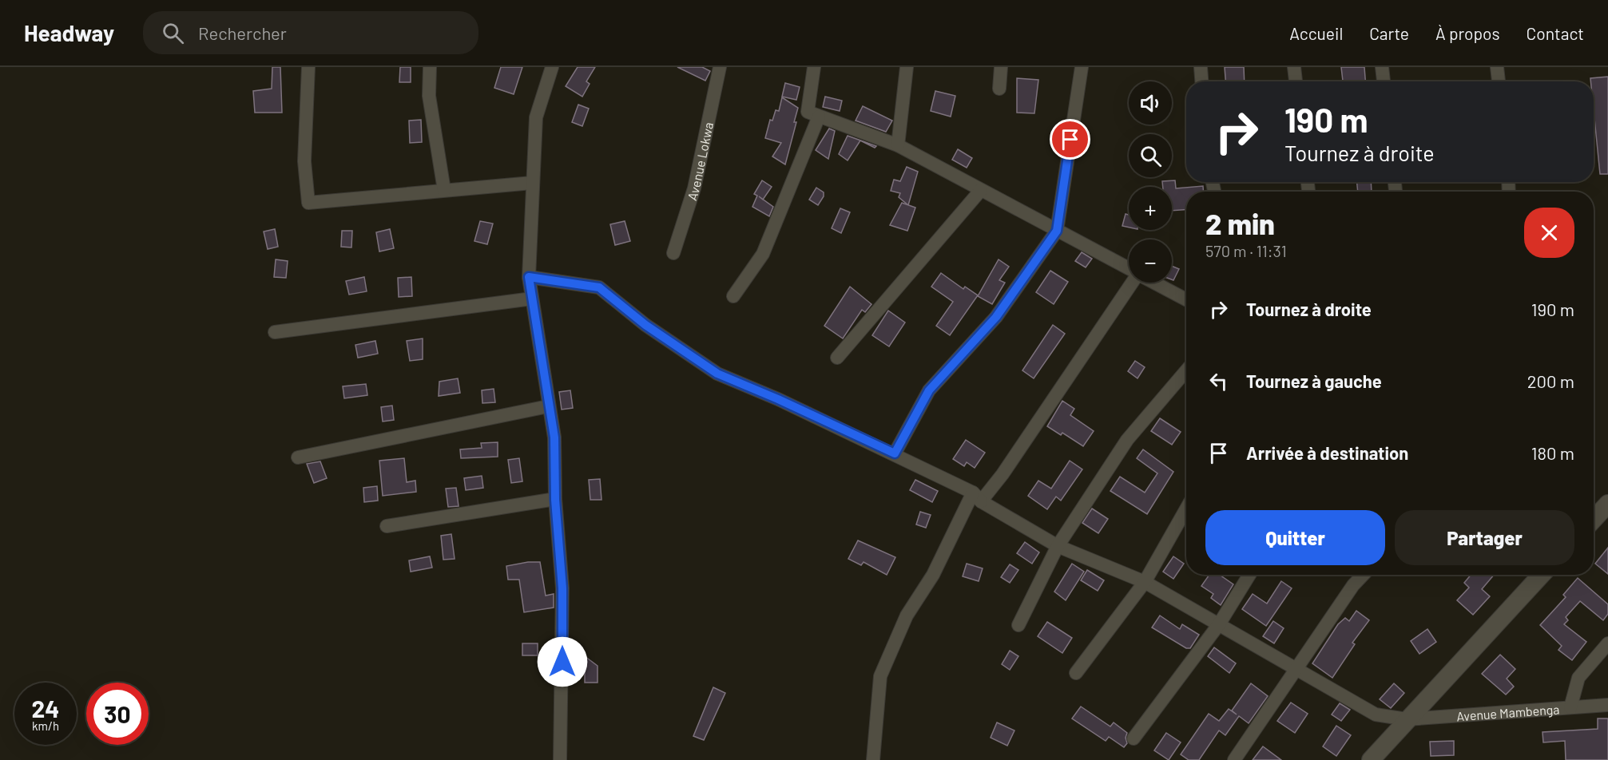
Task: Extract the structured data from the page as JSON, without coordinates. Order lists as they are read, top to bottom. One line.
{"streets":{"street":["Avenue Lokwa","Avenue Mambenga"]},"page":{"header":"Headway","search":"Rechercher","nav":["Accueil","Carte","À propos","Contact"],"map_buttons":["+","−"],"turn":["190 m","Tournez à droite"],"heading":["2 min","570 m · 11:31"],"list":[{"name":"Tournez à droite","value":"190 m"},{"name":"Tournez à gauche","value":"200 m"},{"name":"Arrivée à destination","value":"180 m"}],"buttons":["Quitter","Partager"],"speed":"24 km/h","limit":"30"}}
